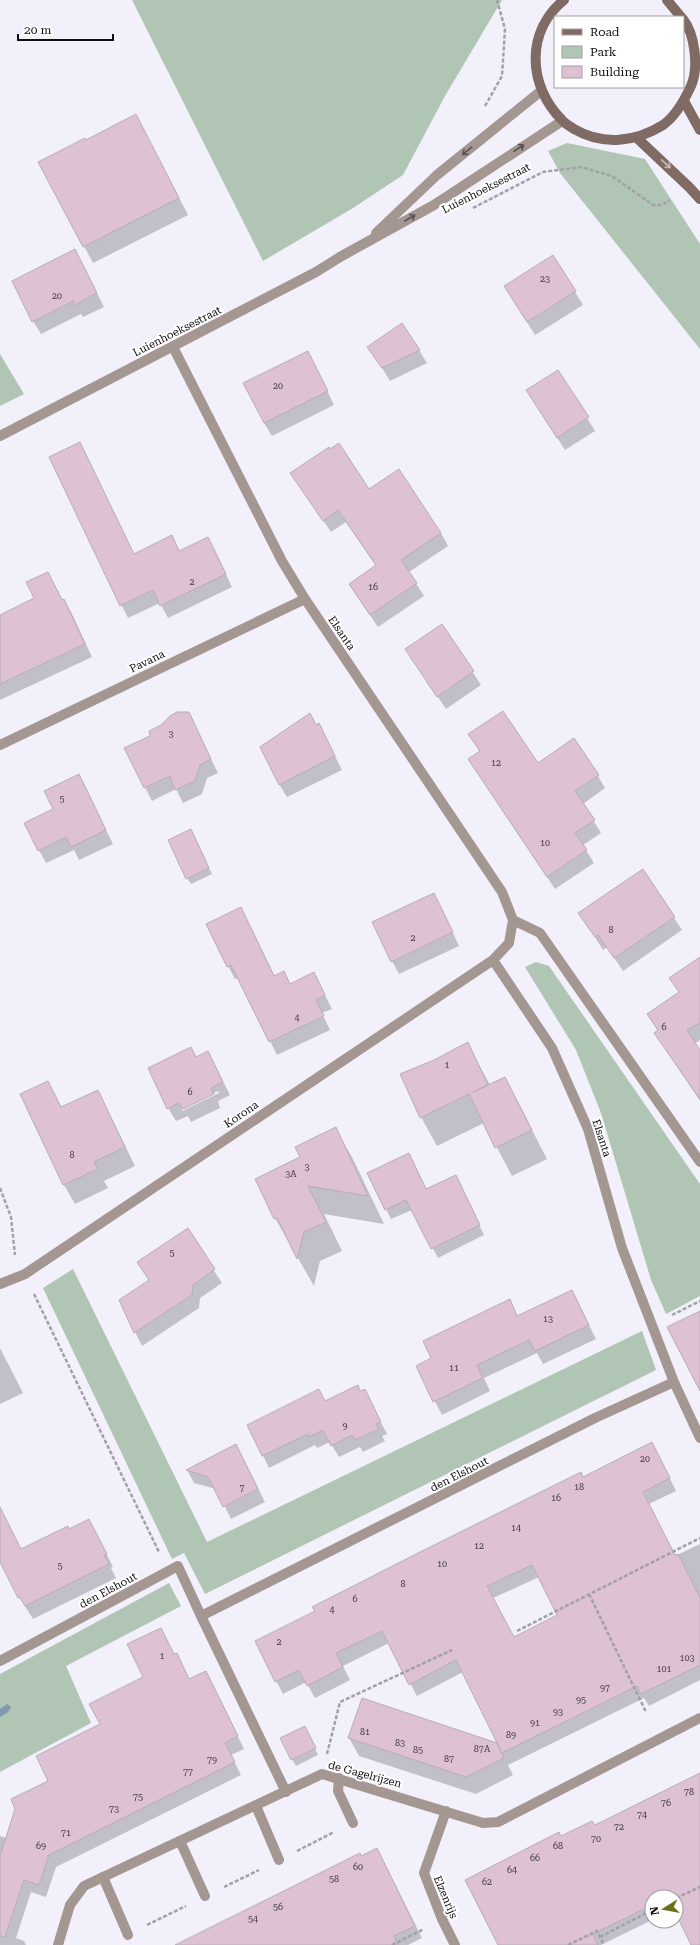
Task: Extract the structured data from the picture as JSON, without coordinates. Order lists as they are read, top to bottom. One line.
{"streets":{"street":["Luienhoeksestraat","Elsanta","Pavana","Korona","den Elshout","de Gagelrijzen","Elzenrijs"]},"crossings":[["Luienhoeksestraat","Elsanta"],["Elsanta","Pavana"],["Elsanta","Korona"],["Elsanta","den Elshout"],["de Gagelrijzen","Elzenrijs"]],"house_numbers":["23","20","20","2","16","3","12","5","10","8","2","4","6","1","6","8","3","3A","5","13","11","9","20","18","7","16","14","12","10","5","8","6","4","2","1","103","101","97","95","93","91","81","89","83","87A","85","87","79","77","78","75","76","73","74","72","71","70","69","68","66","60","64","58","62","56","54"],"legend":["Road","Park","Building"],"scale_bar":"20 m","north":"left"}
